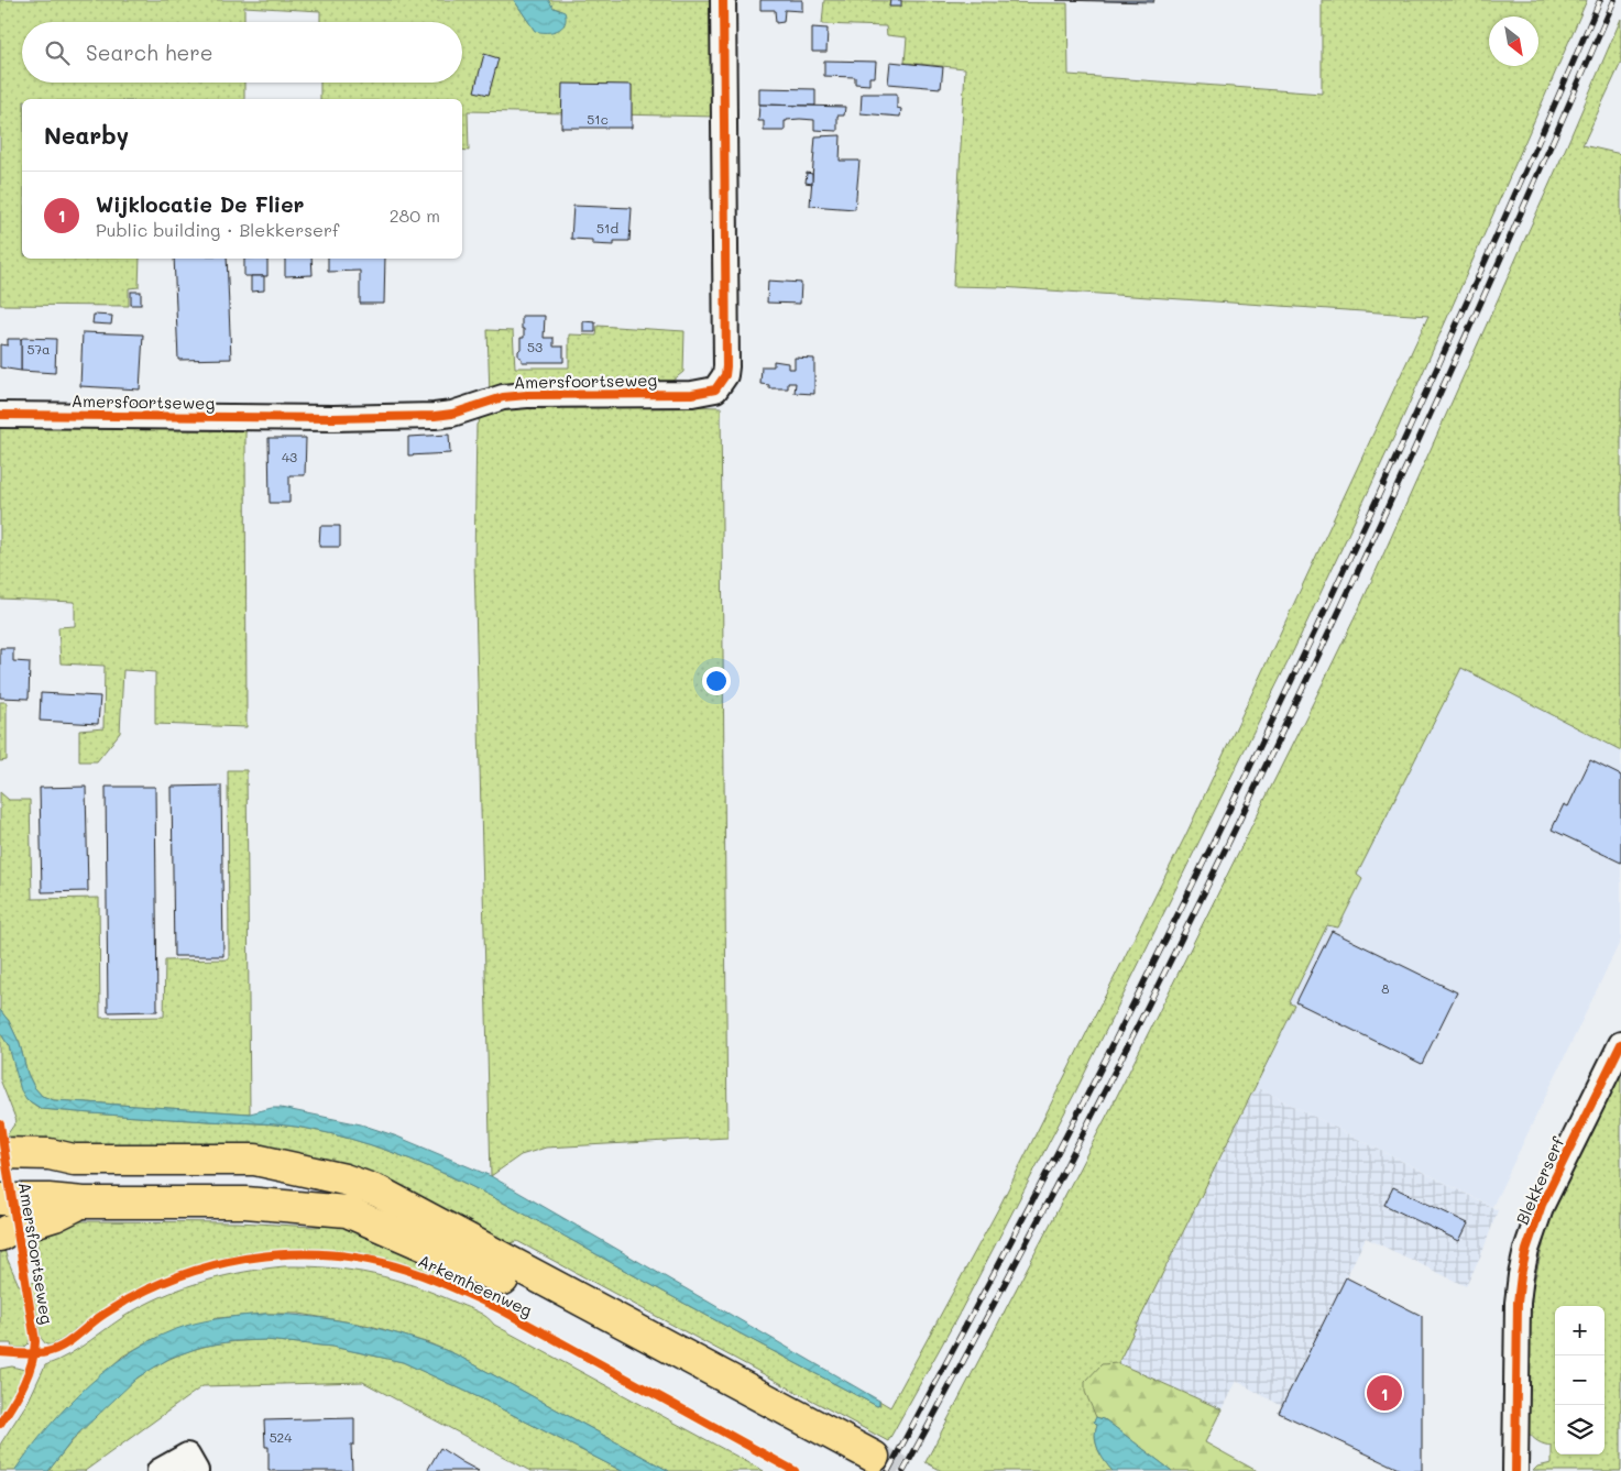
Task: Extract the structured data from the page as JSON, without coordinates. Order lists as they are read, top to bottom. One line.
{"streets":{"main road":["Arkemheenweg"],"street":["Amersfoortseweg","Blekkerserf"]},"house_numbers":["51c","51d","53","57a","43","8","524"],"north":"bottom right","page":{"search":"Search here","heading":"Nearby","list":[{"mark":"1","name":"Wijklocatie De Flier","note":"Public building · Blekkerserf","value":"280 m"}],"map_buttons":["+","−"],"pins":"1"}}
